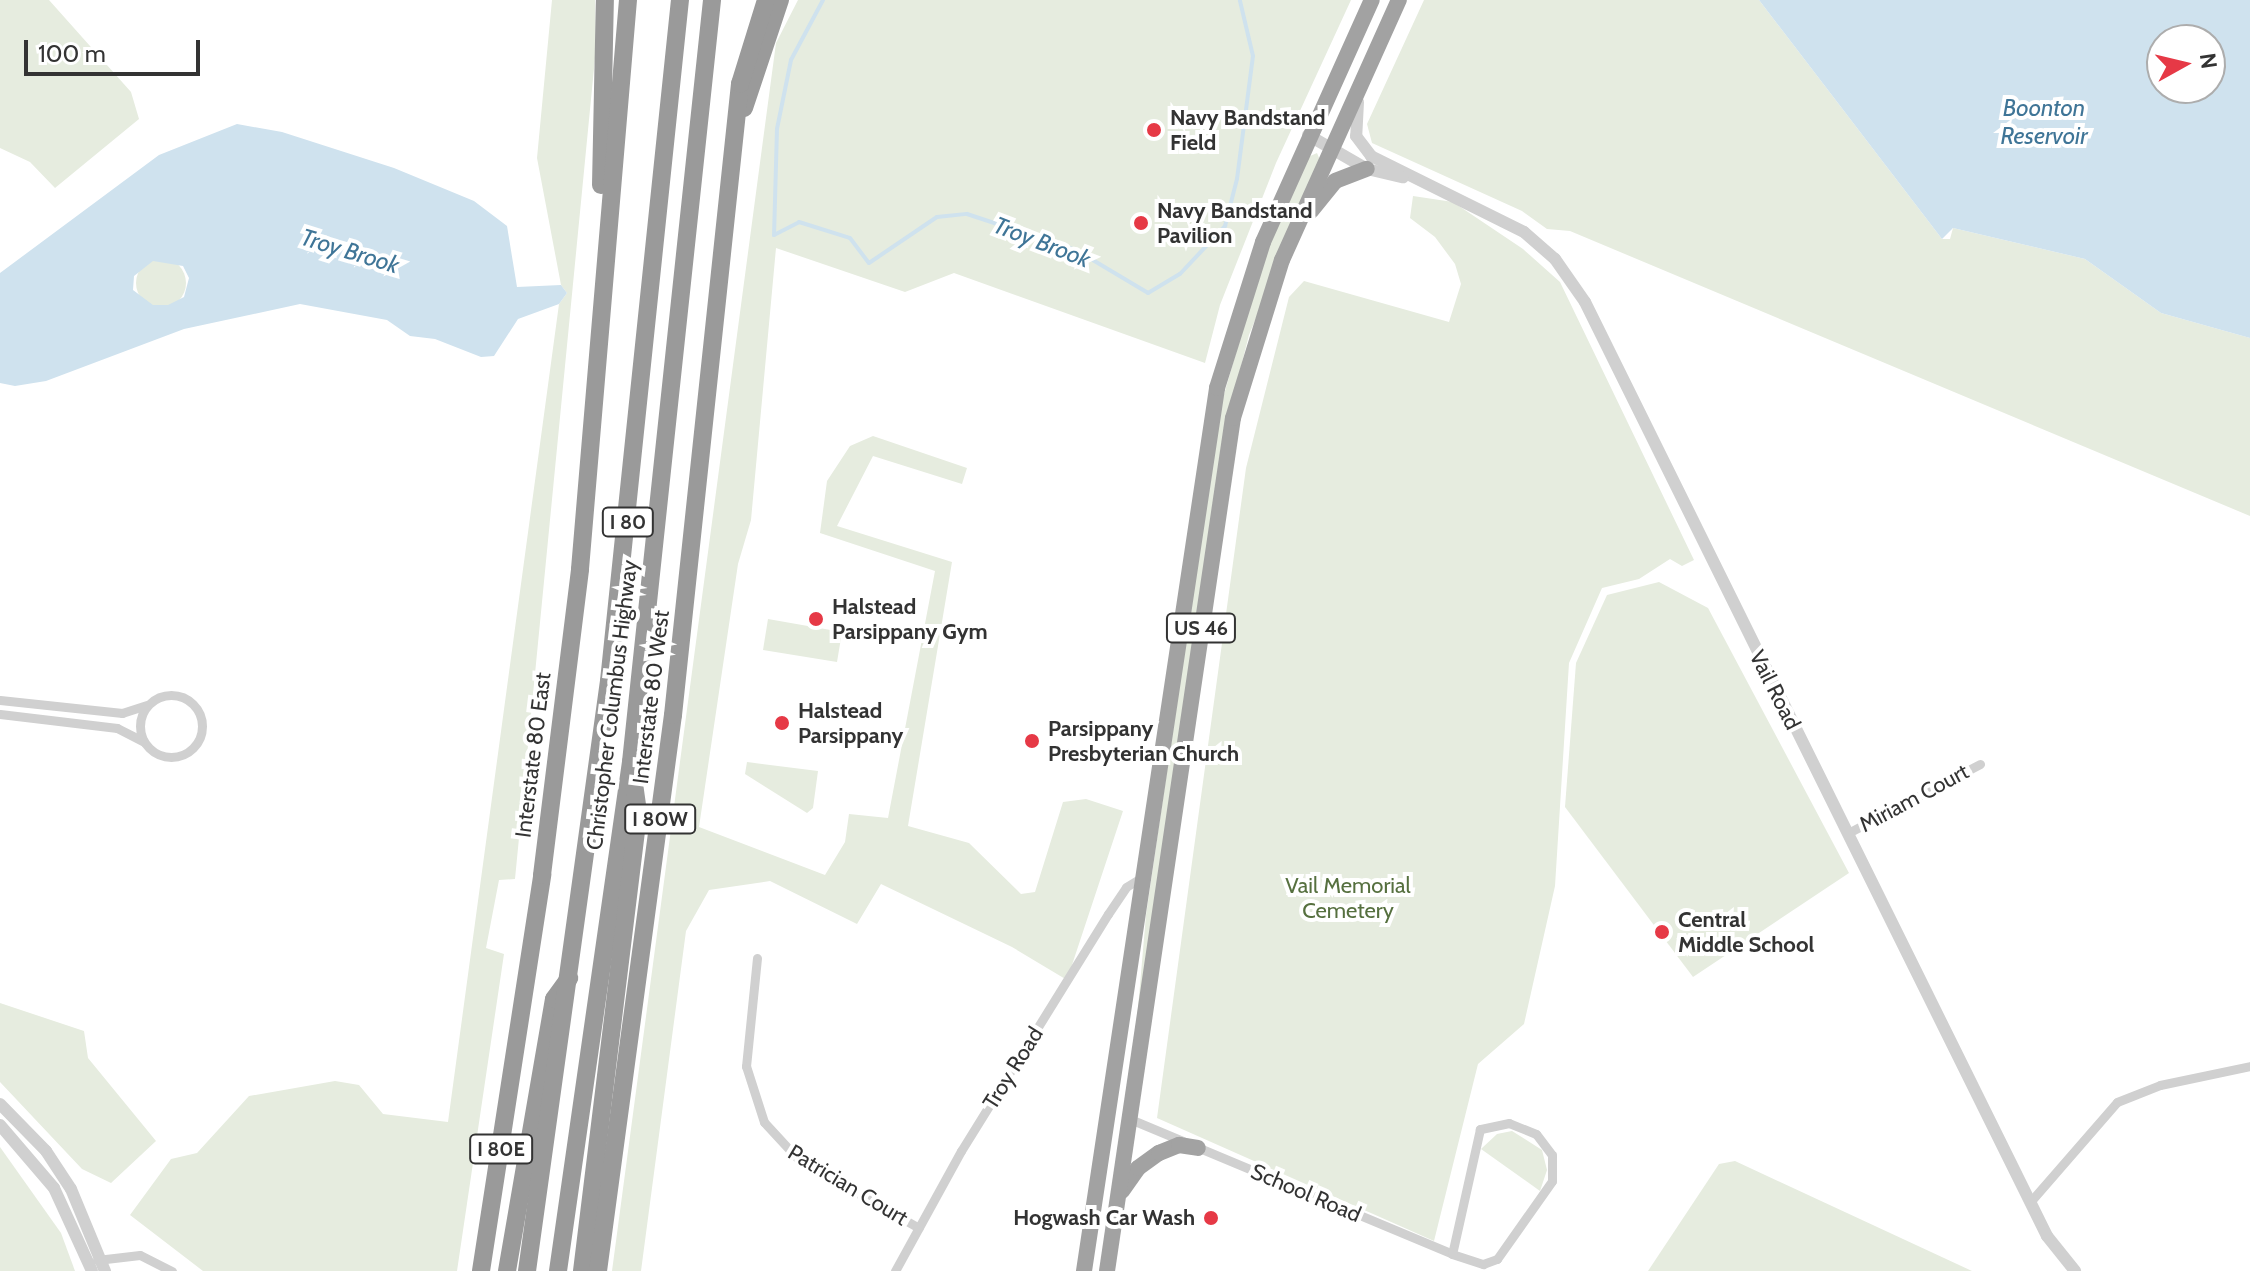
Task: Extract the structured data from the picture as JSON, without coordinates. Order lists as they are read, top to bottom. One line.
{"streets":{"highway":["I 80","US 46","Interstate 80 West","Christopher Columbus Highway","Interstate 80 East","I 80W","I 80E"],"street":["Vail Road","Miriam Court","Troy Road","Patrician Court","School Road"]},"crossings":[["US 46","Vail Road"],["US 46","Troy Road"],["US 46","School Road"],["Vail Road","Miriam Court"],["Troy Road","Patrician Court"]],"water":["Boonton Reservoir","Troy Brook"],"parks":["Vail Memorial Cemetery"],"places":["Navy Bandstand Field","Navy Bandstand Pavilion","Halstead Parsippany Gym","Halstead Parsippany","Parsippany Presbyterian Church","Central Middle School","Hogwash Car Wash"],"scale_bar":"100 m","north":"right"}
